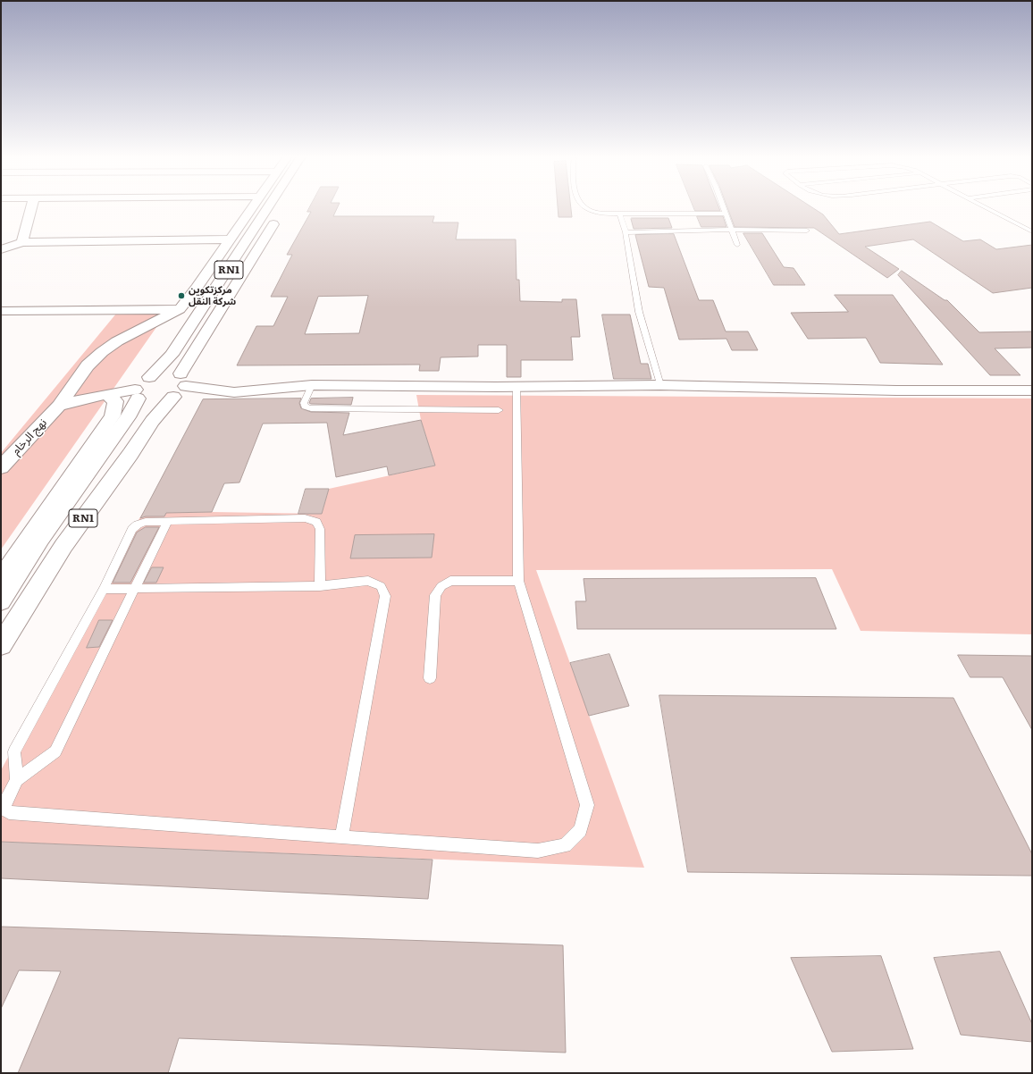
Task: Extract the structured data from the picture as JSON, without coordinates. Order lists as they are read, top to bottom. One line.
{"streets":{"street":["RN1","نهج الرخام"]},"places":["مركزتكوين شركة النقل"]}
